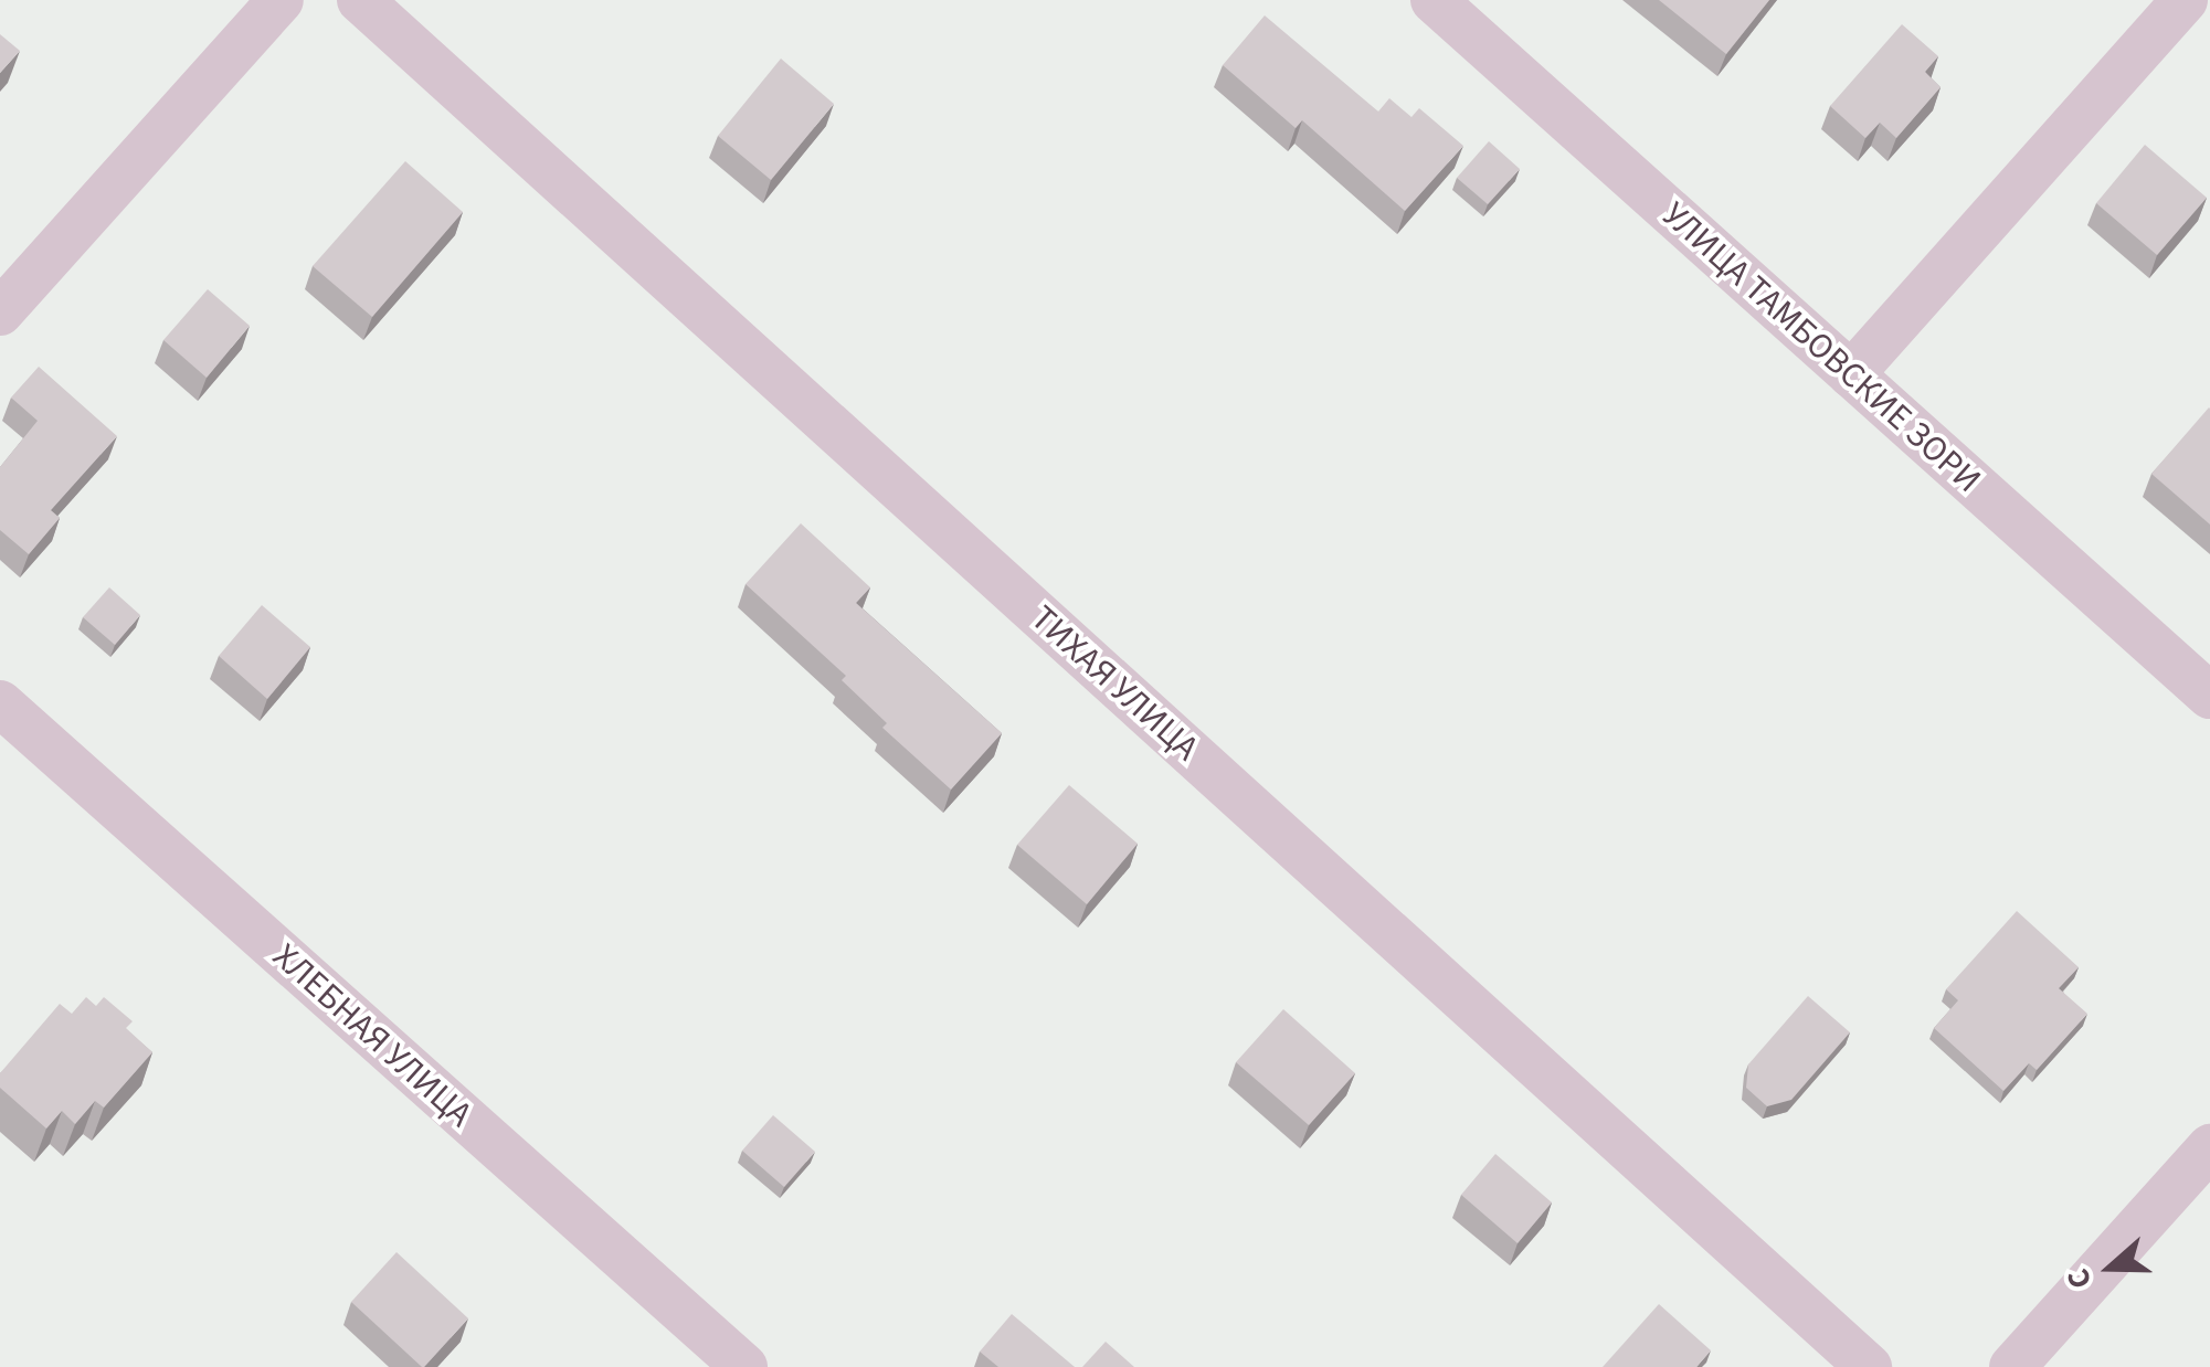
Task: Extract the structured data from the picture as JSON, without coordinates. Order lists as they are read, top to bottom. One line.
{"streets":{"street":["УЛИЦА ТАМБОВСКИЕ ЗОРИ","ТИХАЯ УЛИЦА","ХЛЕБНАЯ УЛИЦА"]},"north":"left"}
